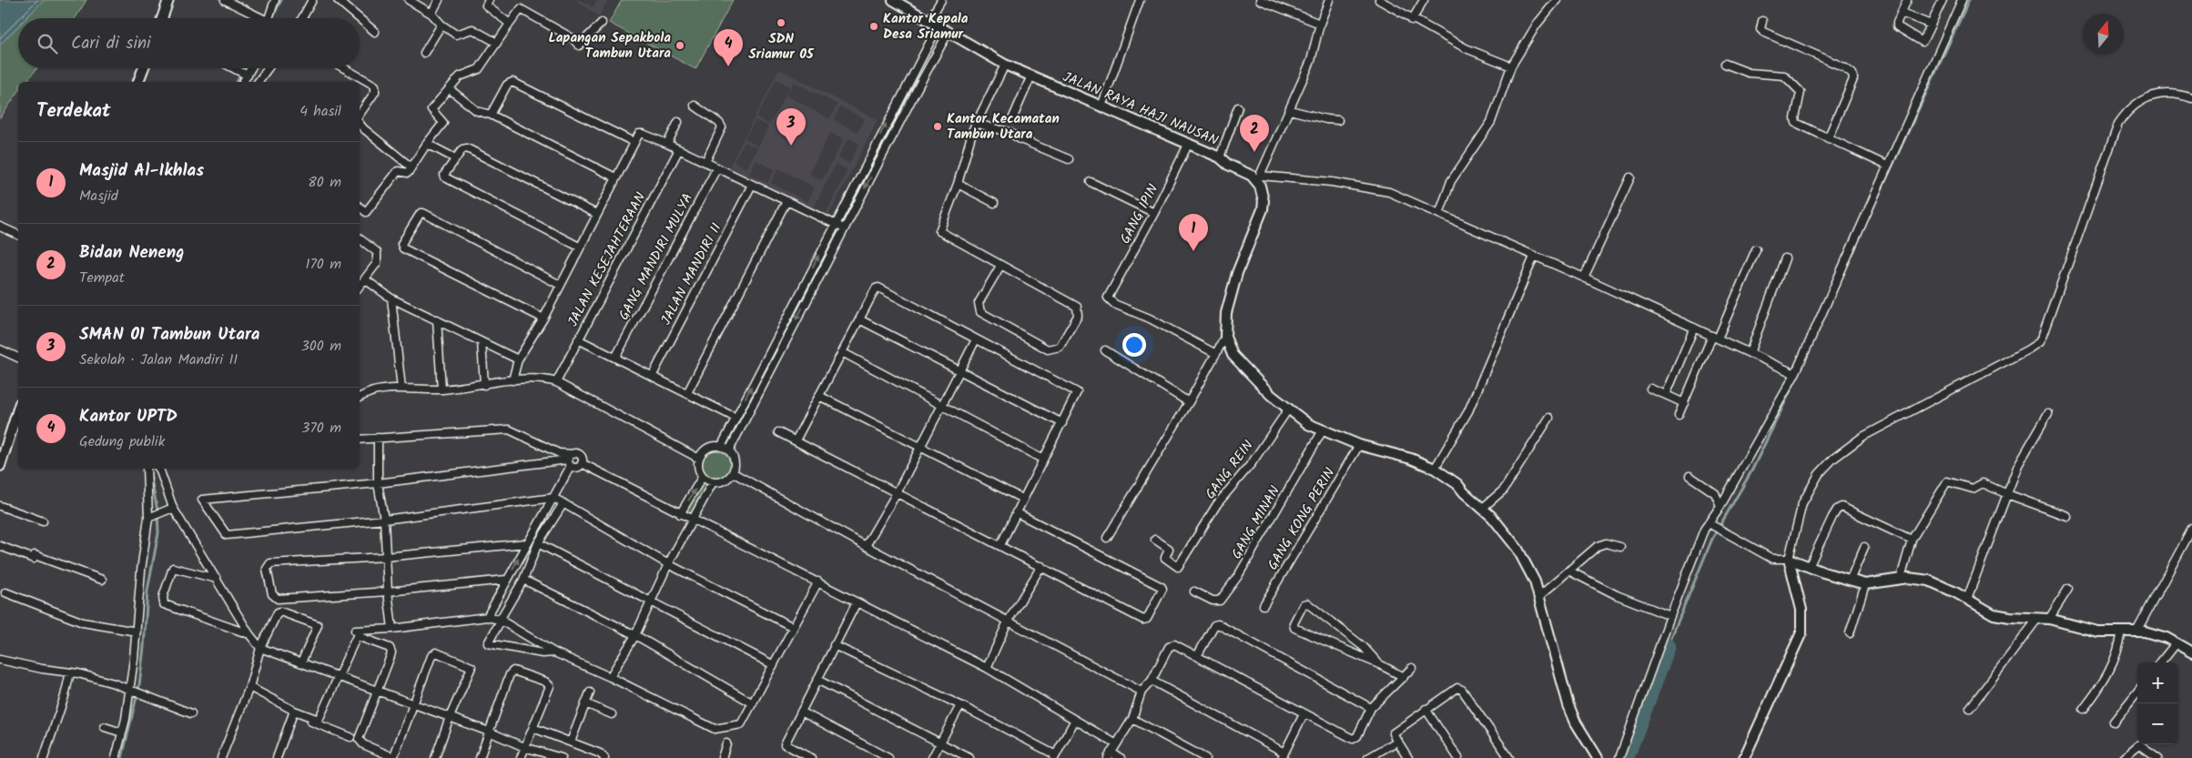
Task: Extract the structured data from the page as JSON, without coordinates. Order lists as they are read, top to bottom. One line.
{"streets":{"street":["JALAN RAYA HAJI NAUSAN","GANG IPIN","GANG MANDIRI MULYA","JALAN KESEJAHTERAAN","JALAN MANDIRI II","GANG REIN","GANG KONG PERIN","GANG MINAN"]},"crossings":[["JALAN RAYA HAJI NAUSAN","GANG IPIN"]],"places":["SDN Sriamur 05","Kantor Kepala Desa Sriamur","Lapangan Sepakbola Tambun Utara","Kantor Kecamatan Tambun Utara"],"north":"top","page":{"search":"Cari di sini","pins":["4","3","2","1"],"heading":["Terdekat","4 hasil"],"list":[{"mark":"1","name":"Masjid Al-Ikhlas","note":"Masjid","value":"80 m"},{"mark":"2","name":"Bidan Neneng","note":"Tempat","value":"170 m"},{"mark":"3","name":"SMAN 01 Tambun Utara","note":"Sekolah · Jalan Mandiri II","value":"300 m"},{"mark":"4","name":"Kantor UPTD","note":"Gedung publik","value":"370 m"}],"map_buttons":["+","−"]}}
